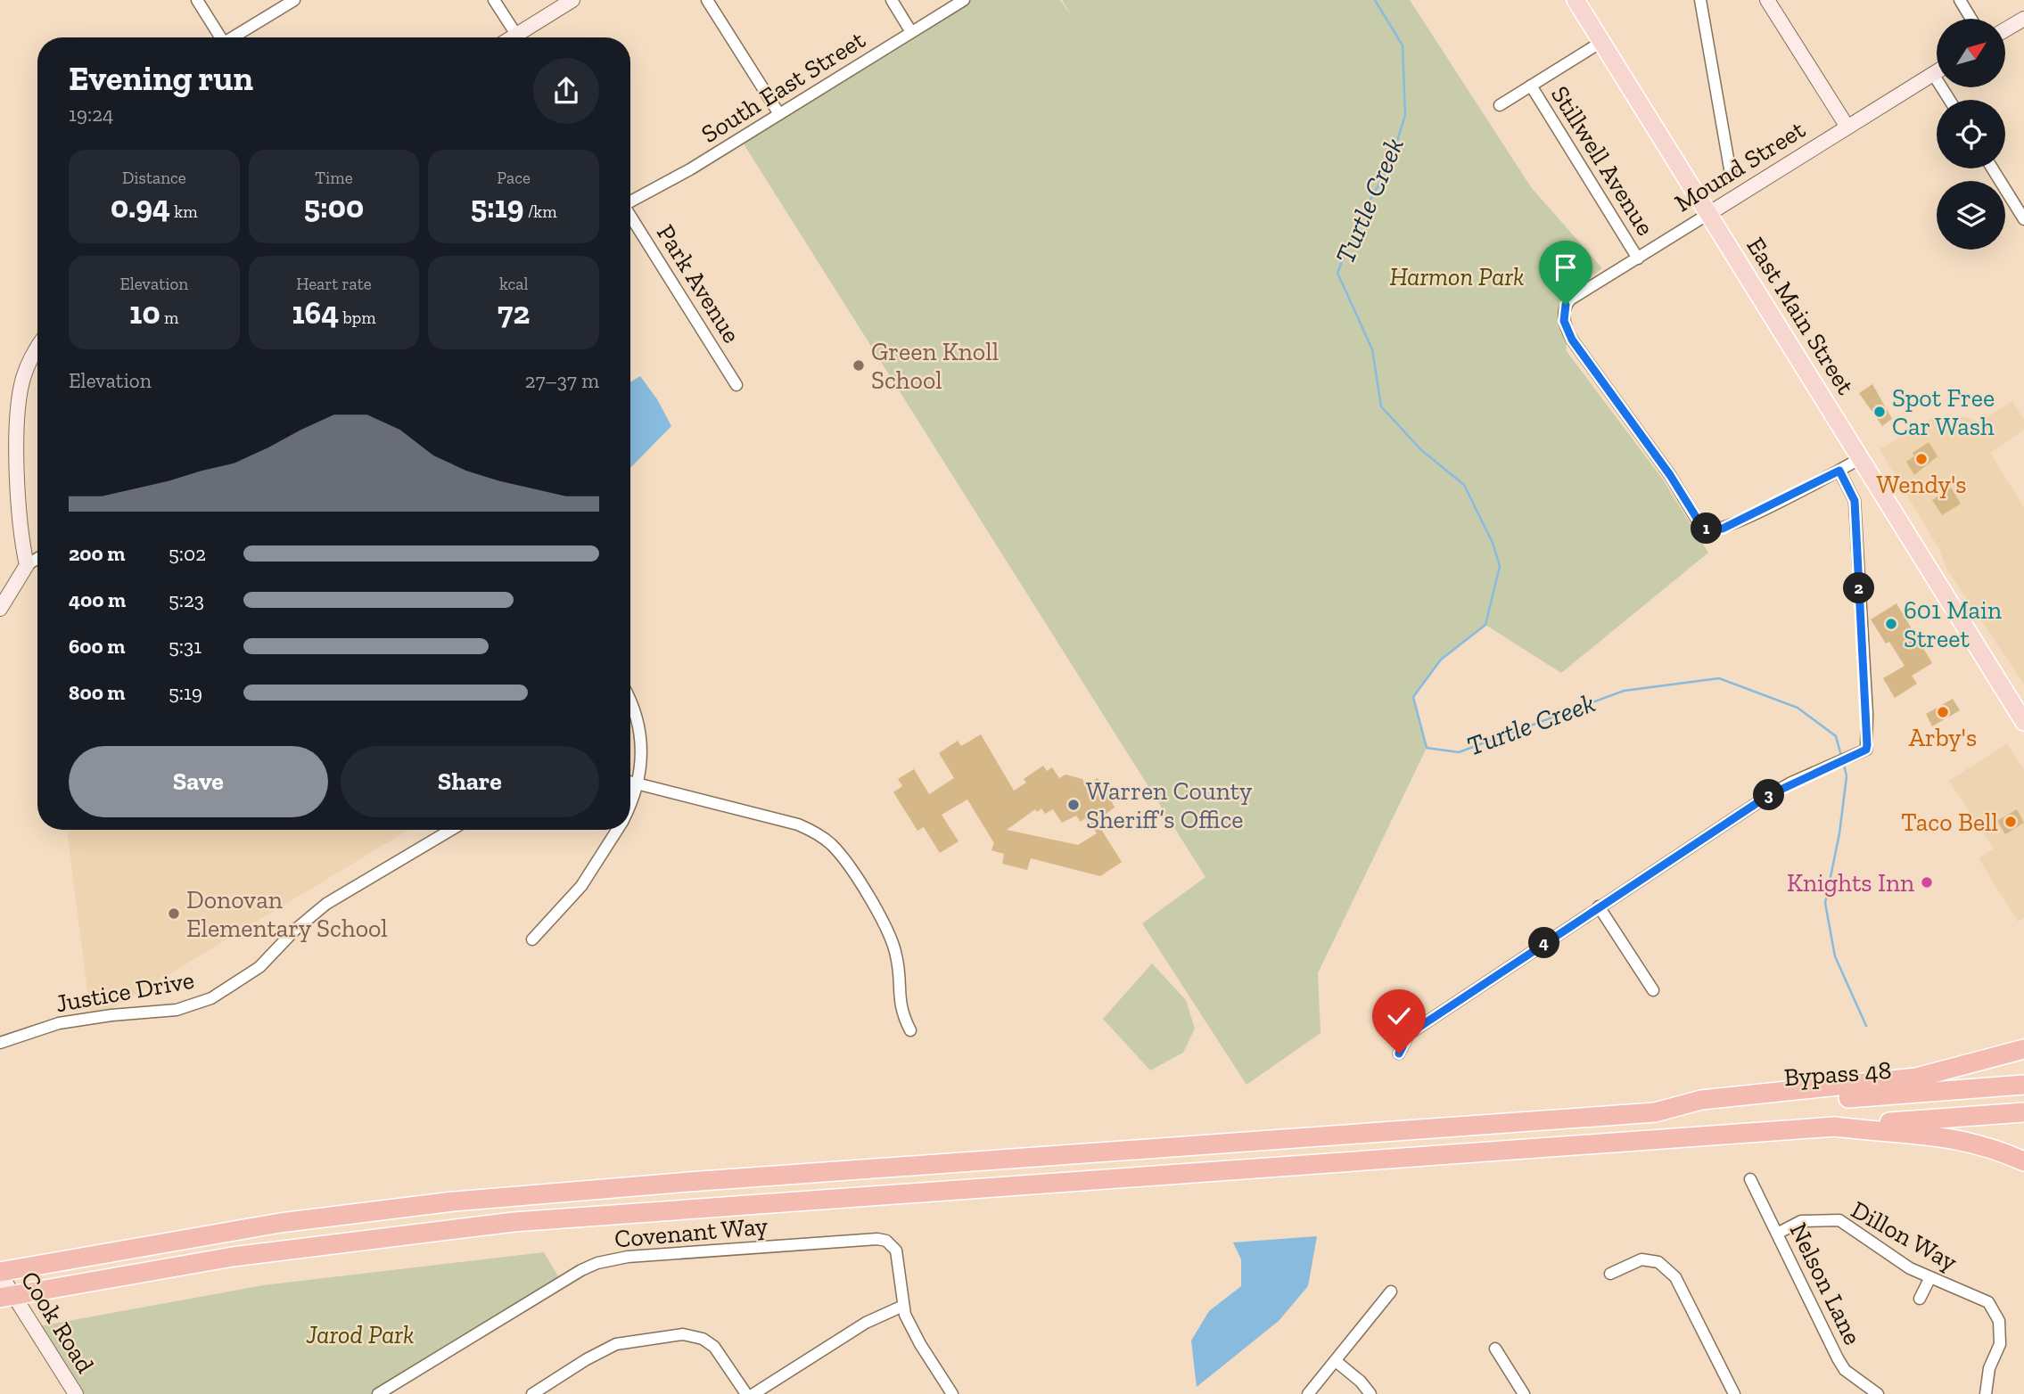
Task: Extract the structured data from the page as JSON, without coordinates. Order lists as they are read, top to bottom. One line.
{"streets":{"highway":["Bypass 48"],"main road":["East Main Street"],"street":["South East Street","Stillwell Avenue","Mound Street","Park Avenue","Justice Drive","Covenant Way","Dillon Way","Nelson Lane","Cook Road"]},"crossings":[["Stillwell Avenue","Mound Street"],["Mound Street","East Main Street"],["Dillon Way","Nelson Lane"]],"water":["Turtle Creek"],"parks":["Harmon Park","Jarod Park"],"places":["Green Knoll School","Spot Free Car Wash","Wendy's","601 Main Street","Arby's","Warren County Sheriff’s Office","Taco Bell","Knights Inn","Donovan Elementary School"],"north":"top right","page":{"heading":["Evening run","19:24"],"stats":[["Distance","0.94 km"],["Time","5:00"],["Pace","5:19 /km"],["Elevation","10 m"],["Heart rate","164 bpm"],["kcal","72"]],"chart":["Elevation","27–37 m"],"pins":["1","2","3","4"],"list":[{"name":"200 m","note":"5:02"},{"name":"400 m","note":"5:23"},{"name":"600 m","note":"5:31"},{"name":"800 m","note":"5:19"}],"buttons":["Save","Share"]}}
